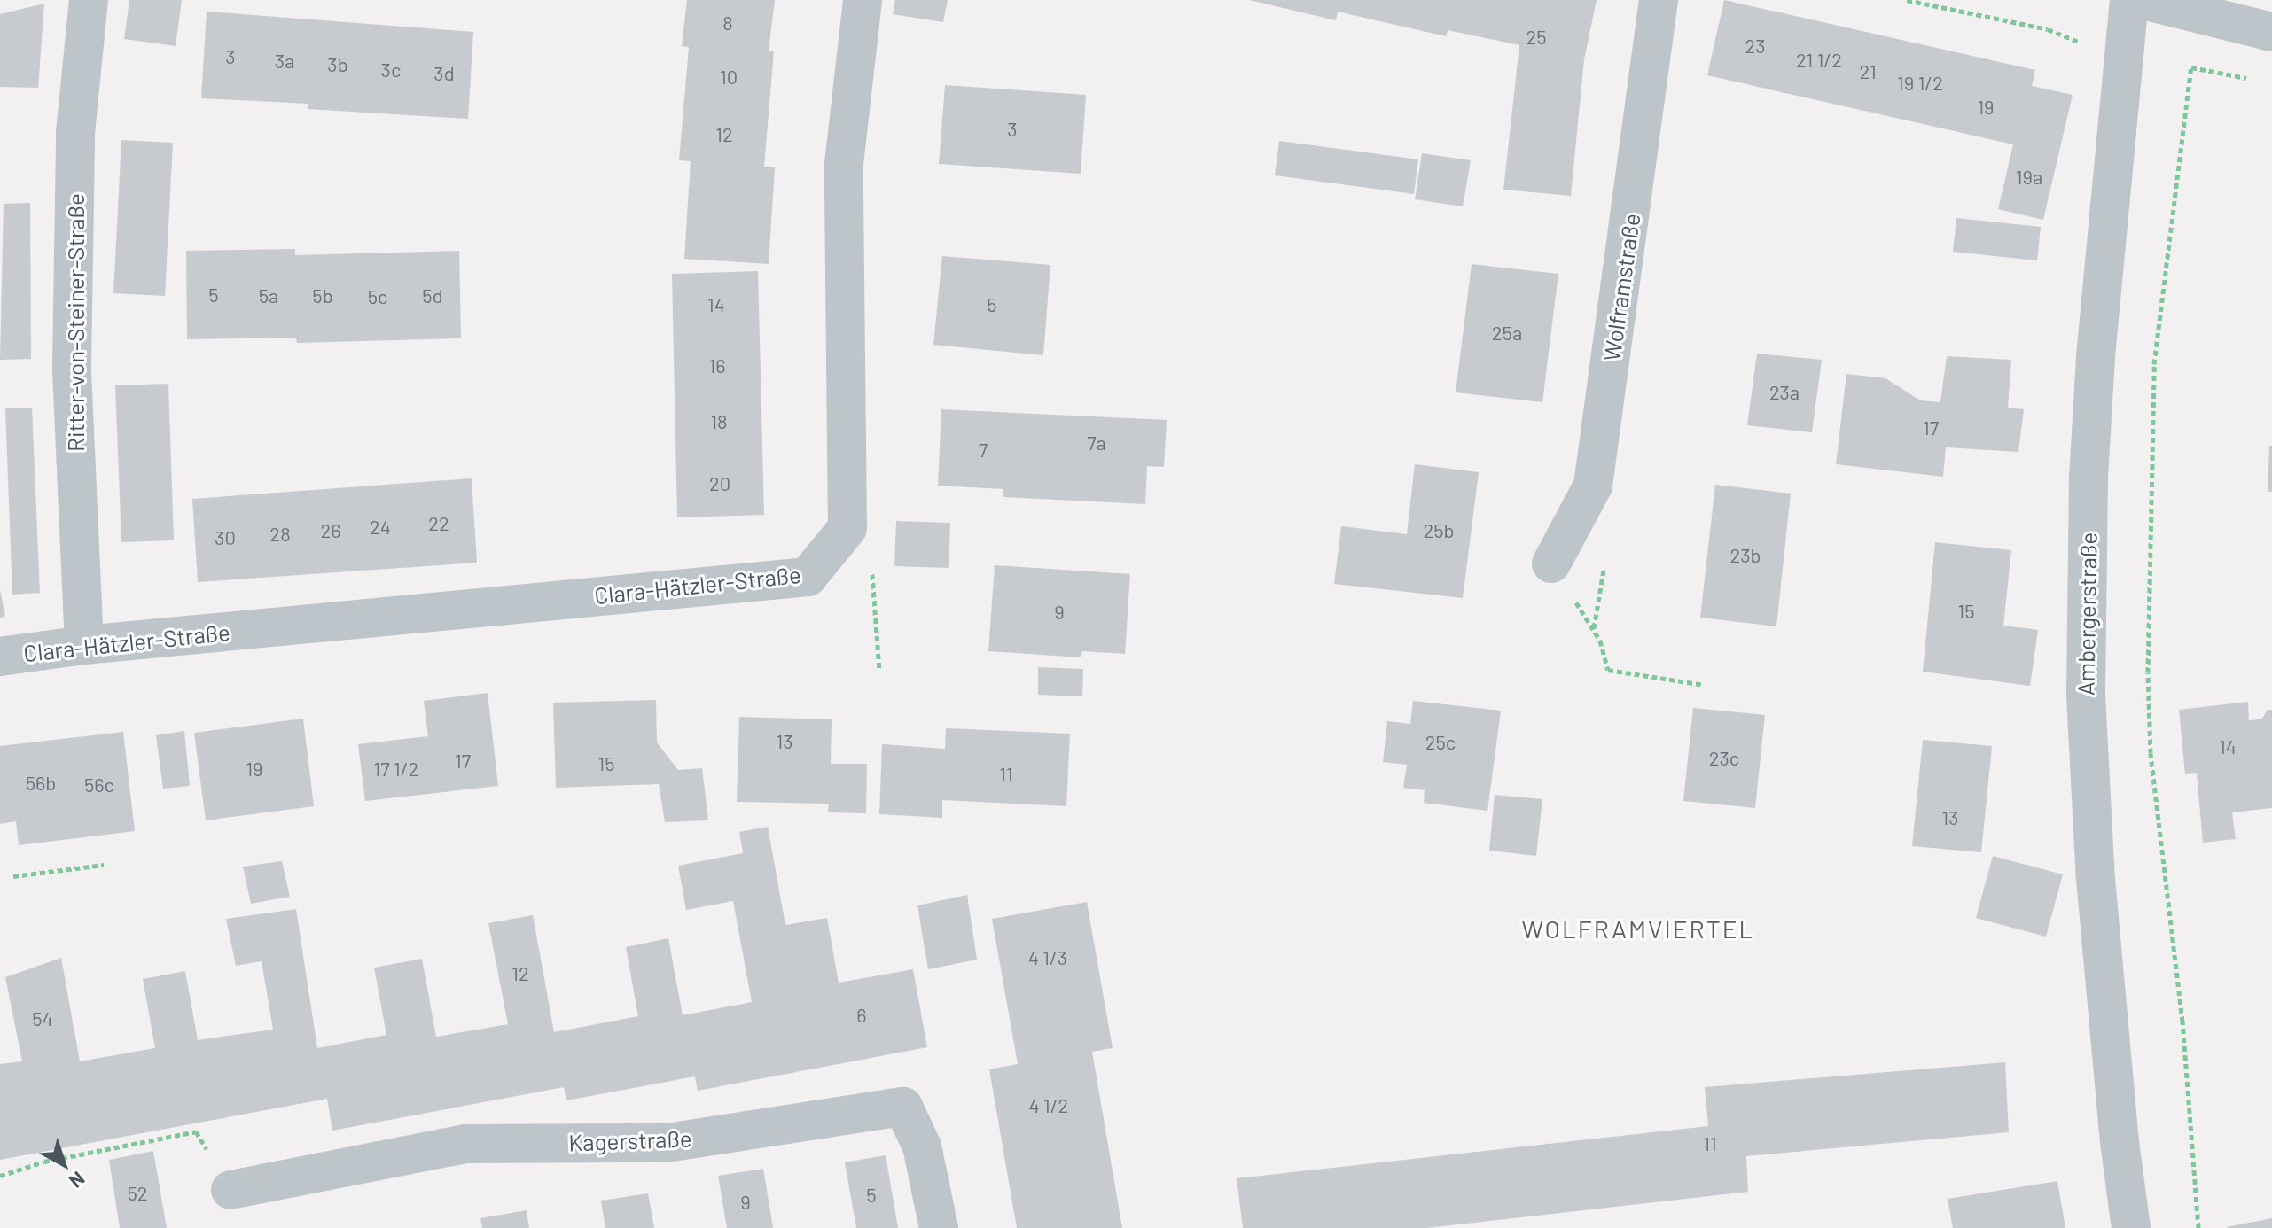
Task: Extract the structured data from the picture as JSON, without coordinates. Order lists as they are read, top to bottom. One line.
{"streets":{"street":["Wolframstraße","Ritter-von-Steiner-Straße","Clara-Hätzler-Straße","Ambergerstraße","Kagerstraße"]},"crossings":[["Ritter-von-Steiner-Straße","Clara-Hätzler-Straße"]],"districts":["WOLFRAMVIERTEL"],"house_numbers":["8","25","23","3","21 1/2","3a","3b","3c","21","3d","10","19 1/2","19","3","12","19a","5","5a","5b","5d","5c","14","5","25a","16","23a","18","17","7a","7","20","22","24","26","25b","28","30","23b","15","9","13","25c","14","23c","17","15","19","17 1/2","11","56b","56c","13","4 1/3","12","6","54","4 1/2","11","52","5","9"],"north":"bottom right"}
